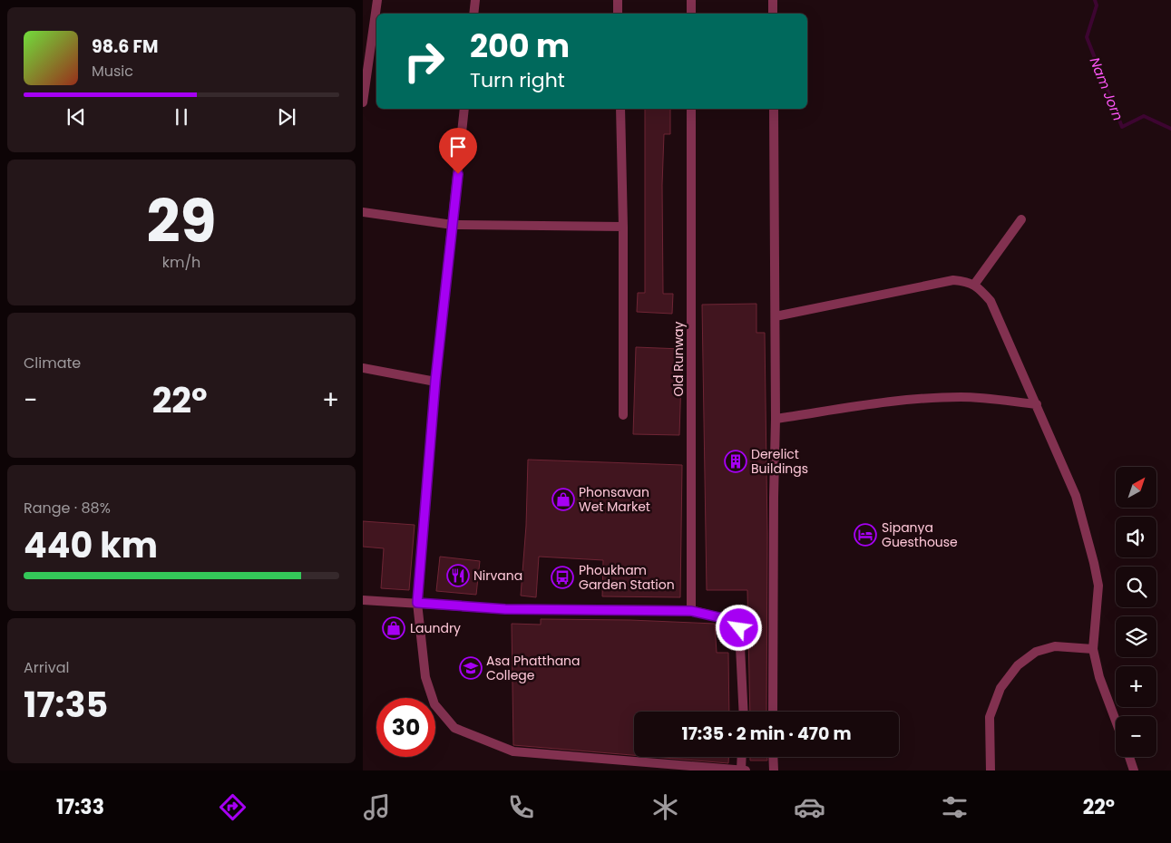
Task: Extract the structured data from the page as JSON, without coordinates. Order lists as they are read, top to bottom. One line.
{"streets":{"street":["Old Runway"]},"water":["Nam Jorn"],"places":{"building":["Derelict Buildings"],"shop":["Phonsavan Wet Market","Laundry"],"hotel":["Sipanya Guesthouse"],"restaurant":["Nirvana"],"bus stop":["Phoukham Garden Station"],"school or university":["Asa Phatthana College"]},"north":"top right","page":{"turn":["200 m","Turn right"],"song":["98.6 FM","Music"],"tile":[["29","km/h"],"Climate",["Range · 88%","440 km"],["Arrival","17:35"]],"heat":["−","22°","+"],"map_buttons":["+","−"],"limit":"30","trip":"17:35 · 2 min · 470 m","tabs":["17:33","22°"]}}
